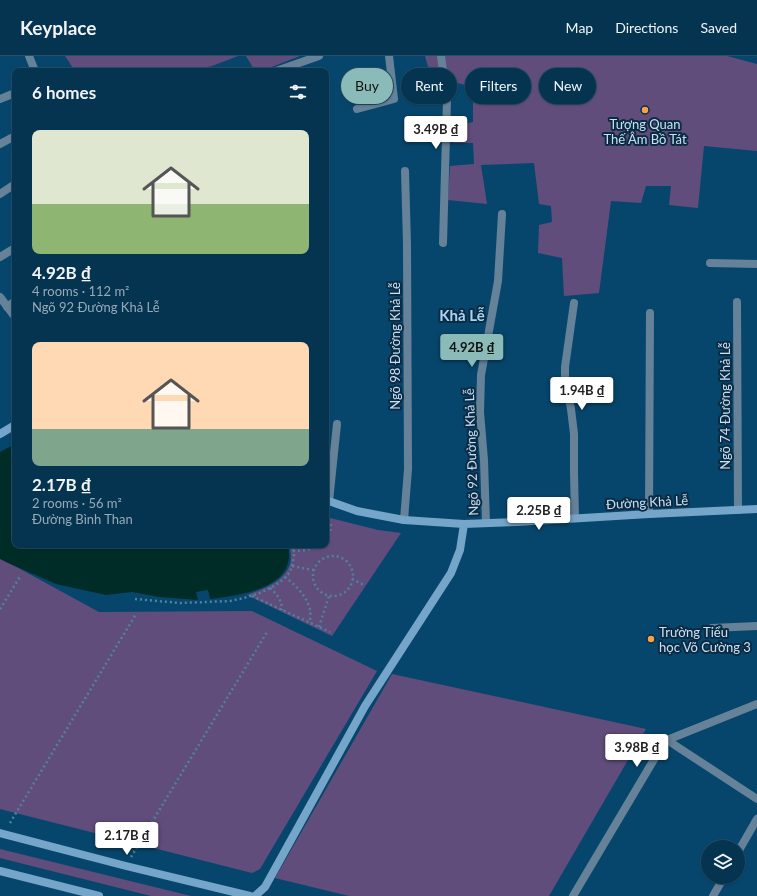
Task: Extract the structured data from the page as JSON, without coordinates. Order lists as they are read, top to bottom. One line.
{"streets":{"street":["Ngõ 98 Đường Khả Lễ","Ngõ 74 Đường Khả Lễ","Ngõ 92 Đường Khả Lễ","Đường Khả Lễ"]},"crossings":[["Ngõ 98 Đường Khả Lễ","Đường Khả Lễ"],["Ngõ 74 Đường Khả Lễ","Đường Khả Lễ"],["Ngõ 92 Đường Khả Lễ","Đường Khả Lễ"]],"districts":["Khả Lễ"],"places":["Tượng Quan Thế Âm Bồ Tát","Trường Tiểu học Võ Cường 3"],"page":{"header":"Keyplace","nav":["Map","Directions","Saved"],"chip":["Buy","Rent","Filters","New"],"heading":"6 homes","price":["3.49B ₫","4.92B ₫","1.94B ₫","2.25B ₫","3.98B ₫","2.17B ₫"],"list":[{"name":"4.92B ₫","note":"4 rooms · 112 m² · Ngõ 92 Đường Khả Lễ"},{"name":"2.17B ₫","note":"2 rooms · 56 m² · Đường Bình Than"}]}}
